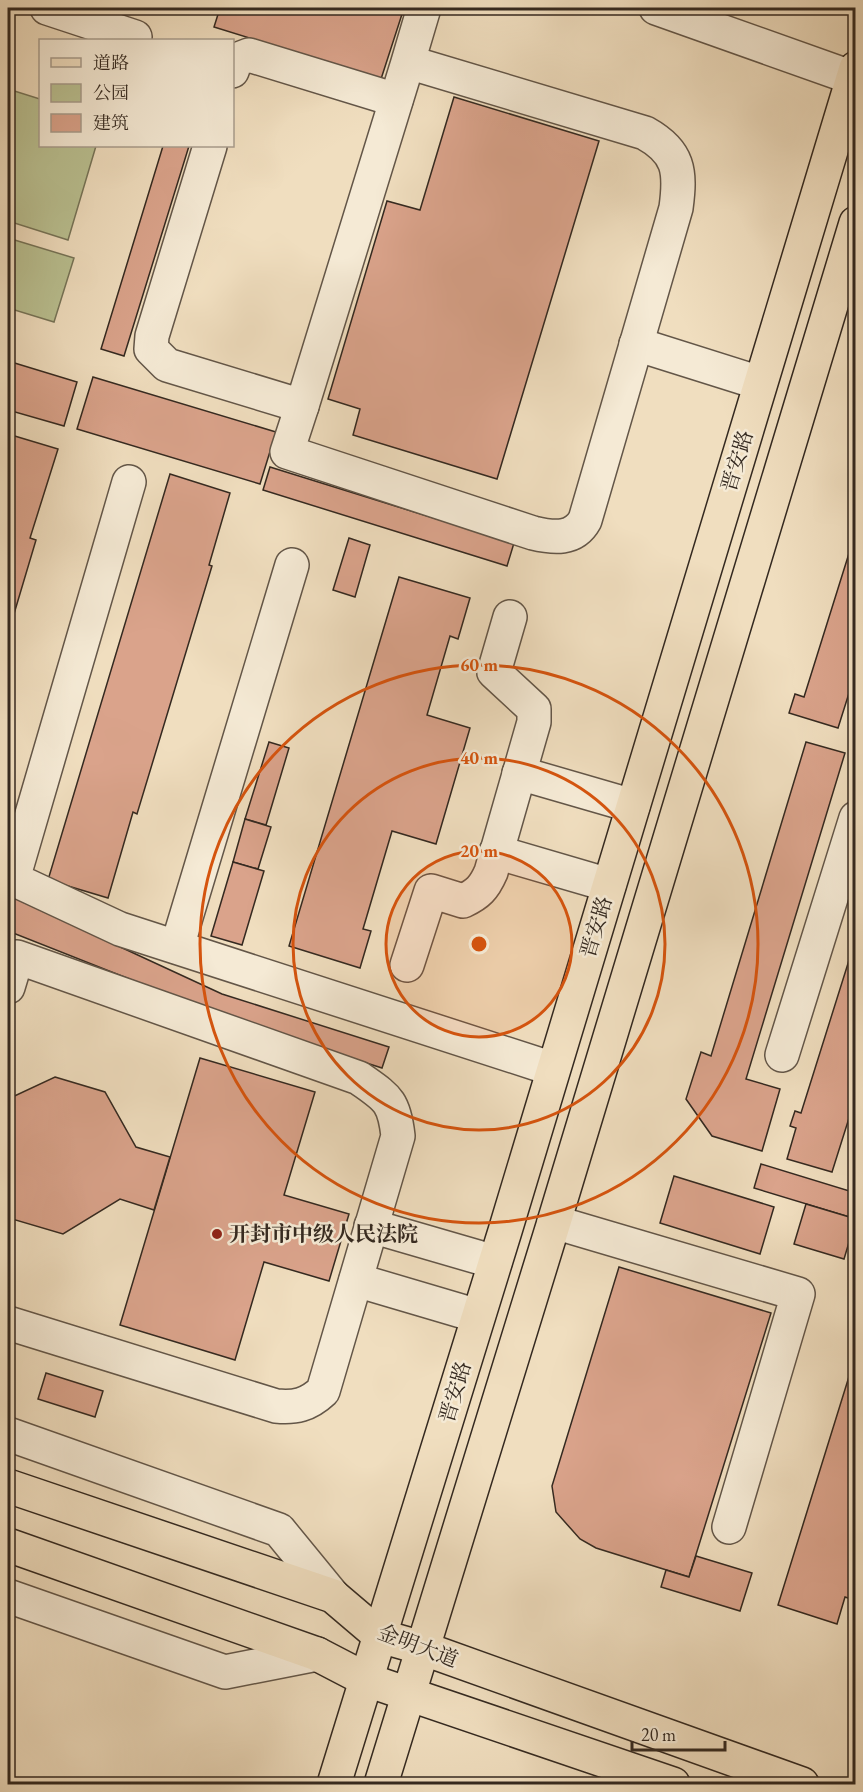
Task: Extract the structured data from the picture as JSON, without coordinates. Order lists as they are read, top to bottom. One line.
{"streets":{"main road":["晋安路","金明大道"]},"crossings":[["晋安路","金明大道"]],"places":["开封市中级人民法院"],"legend":["道路","公园","建筑"],"scale_bar":"20 m","rings":["60 m","40 m","20 m"]}
